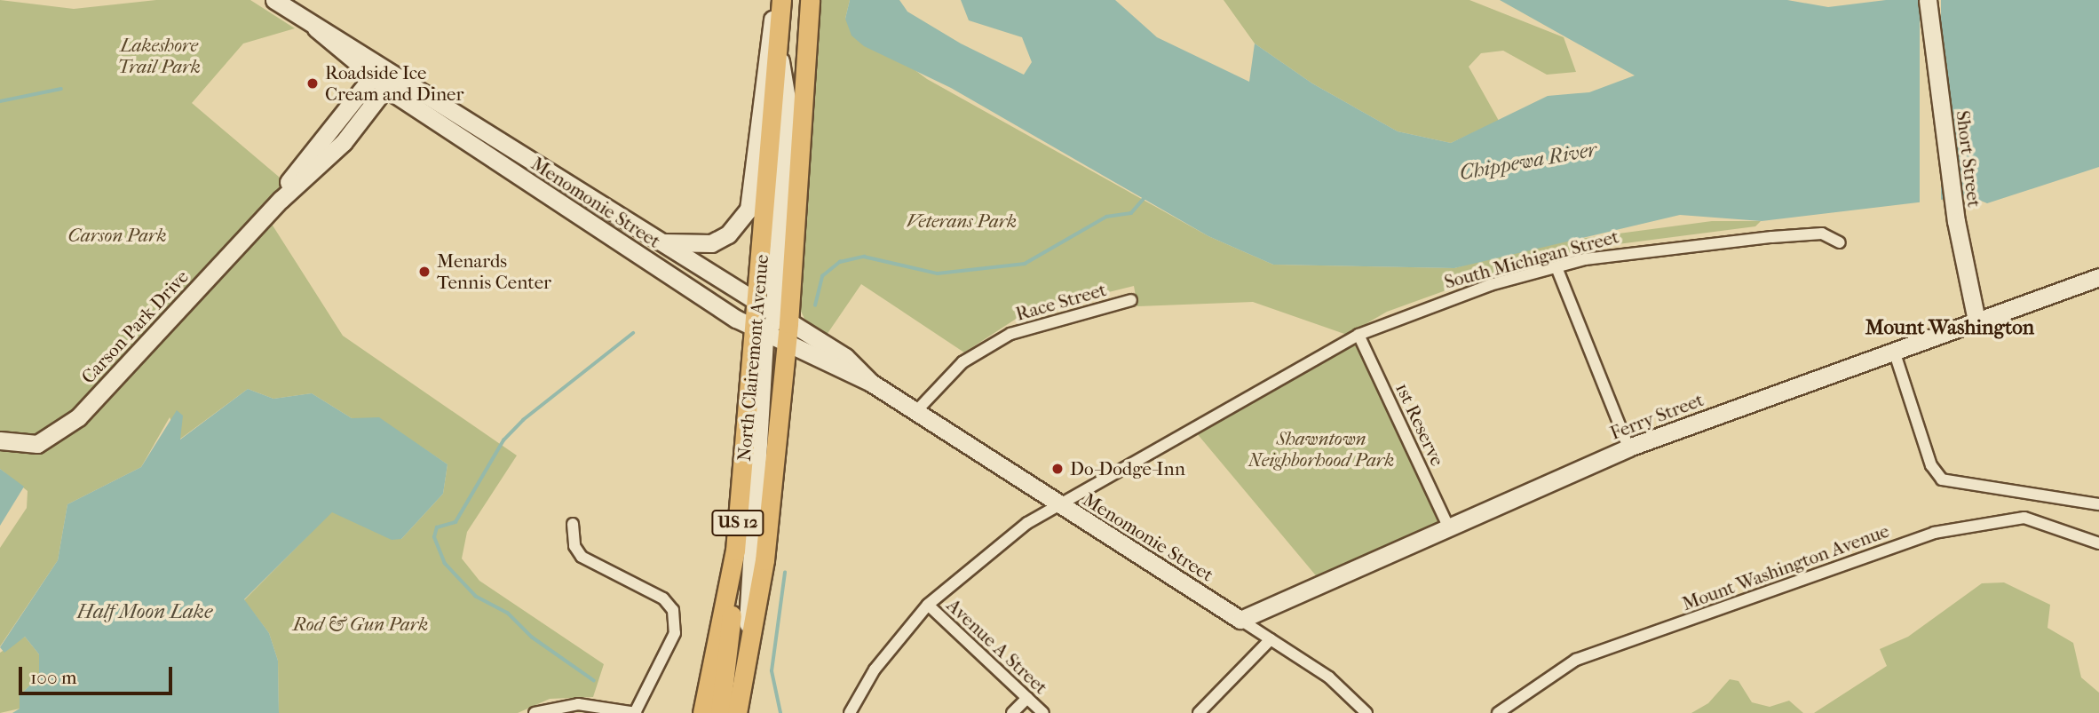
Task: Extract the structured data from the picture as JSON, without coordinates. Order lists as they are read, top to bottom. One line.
{"streets":{"main road":["Short Street","Menomonie Street","Carson Park Drive","North Clairemont Avenue","Ferry Street","US 12"],"street":["South Michigan Street","Race Street","1st Reserve","Mount Washington Avenue","Avenue A Street"]},"crossings":[["Short Street","Ferry Street"],["Menomonie Street","South Michigan Street"],["Menomonie Street","Race Street"],["Menomonie Street","Carson Park Drive"],["Menomonie Street","North Clairemont Avenue"],["Menomonie Street","Ferry Street"],["South Michigan Street","1st Reserve"],["South Michigan Street","Avenue A Street"],["Ferry Street","1st Reserve"]],"districts":["Mount Washington"],"water":["Chippewa River","Half Moon Lake"],"parks":["Lakeshore Trail Park","Veterans Park","Carson Park","Shawntown Neighborhood Park","Rod & Gun Park"],"places":["Roadside Ice Cream and Diner","Menards Tennis Center","Do-Dodge-Inn"],"scale_bar":"100 m"}
